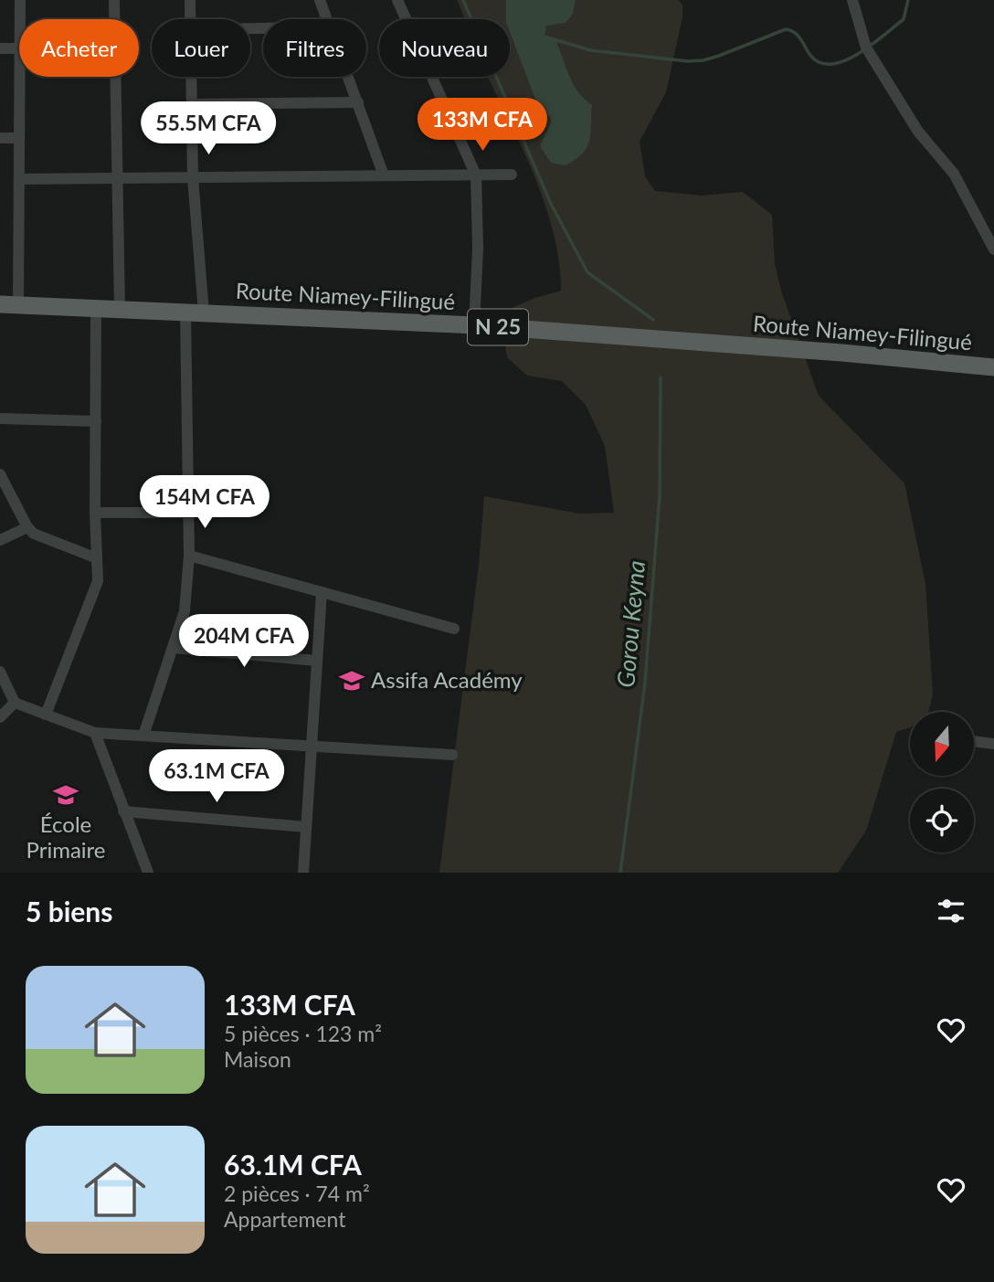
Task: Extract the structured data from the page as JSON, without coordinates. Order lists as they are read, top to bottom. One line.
{"streets":{"main road":["Route Niamey-Filingué","N 25"]},"water":["Gorou Keyna"],"places":{"school or university":["Assifa Académy","École Primaire"]},"north":"bottom","page":{"chip":["Acheter","Louer","Filtres","Nouveau"],"price":["133M CFA","55.5M CFA","154M CFA","204M CFA","63.1M CFA"],"heading":"5 biens","list":[{"name":"133M CFA","note":"5 pièces · 123 m² · Maison"},{"name":"63.1M CFA","note":"2 pièces · 74 m² · Appartement"}]}}
